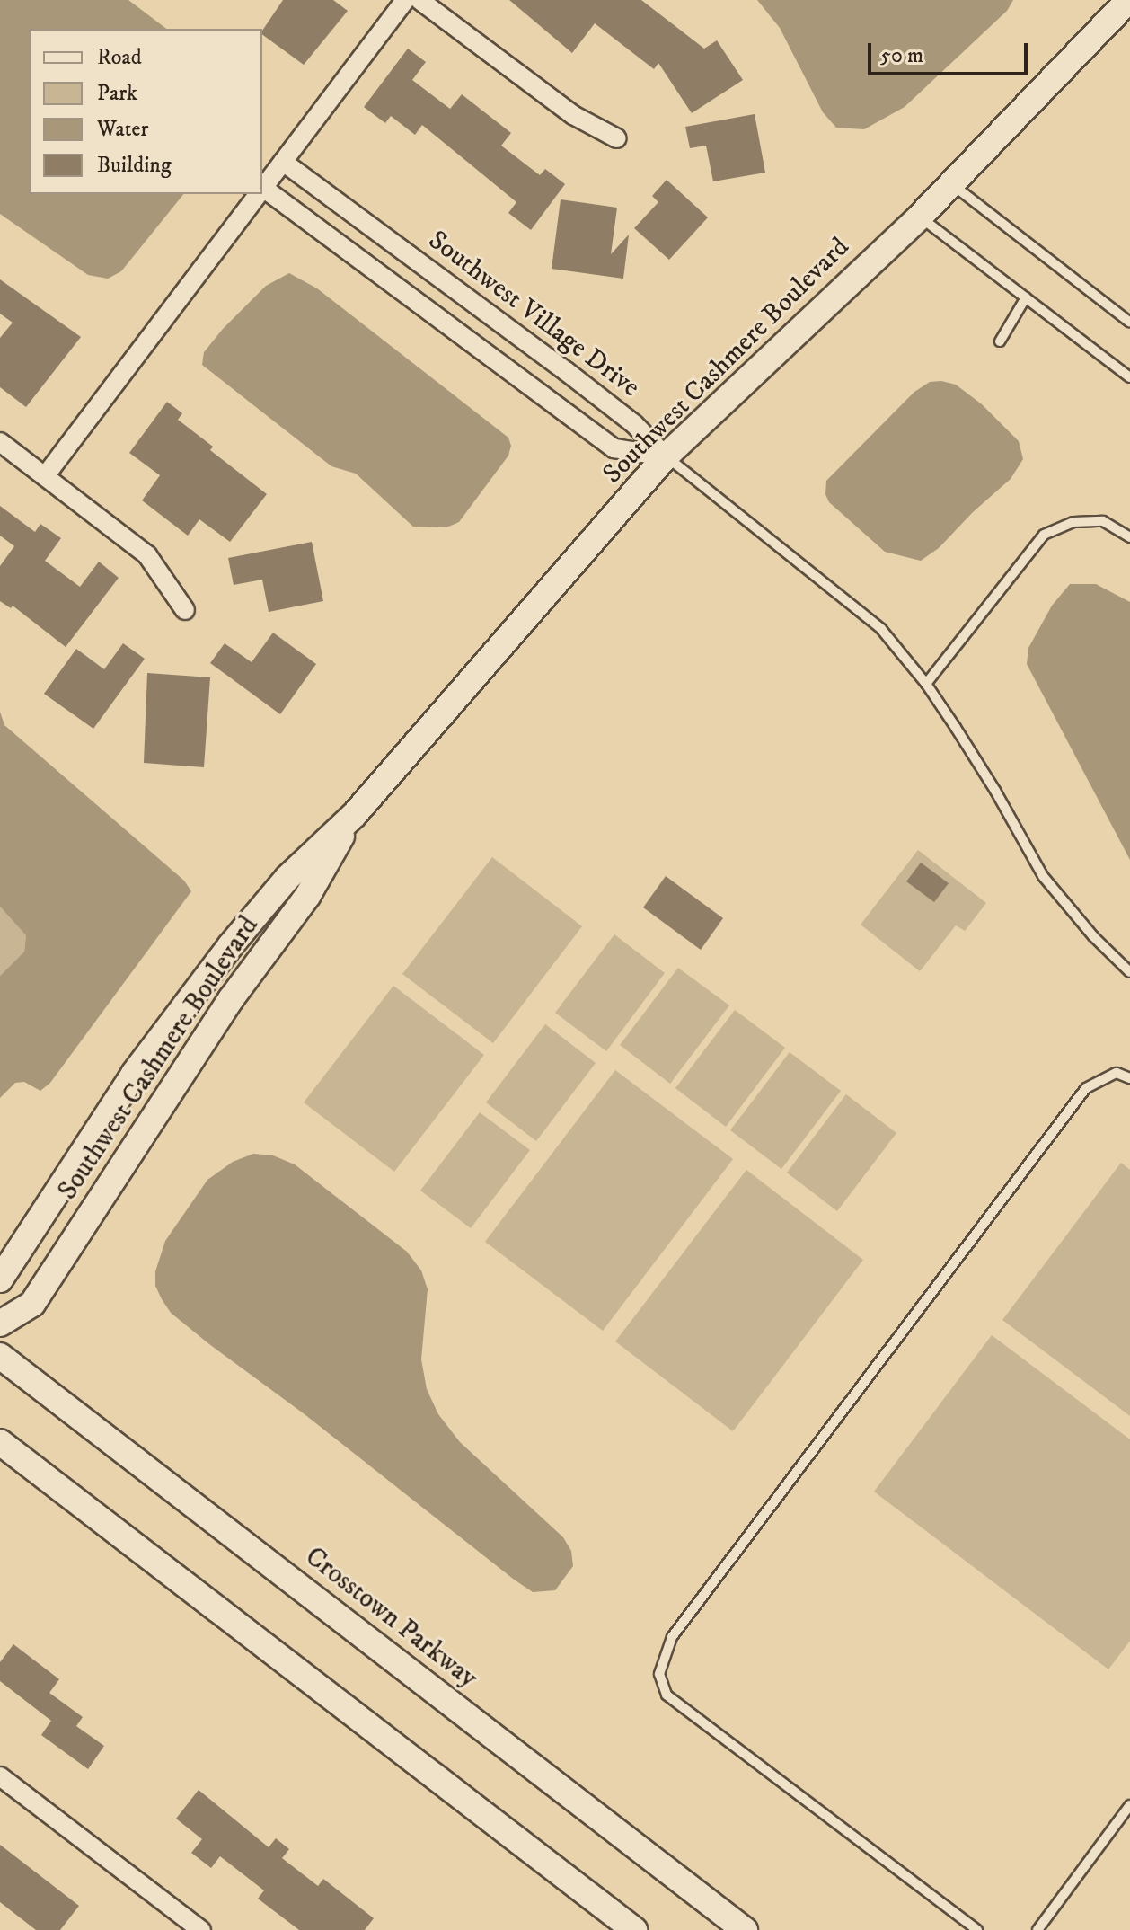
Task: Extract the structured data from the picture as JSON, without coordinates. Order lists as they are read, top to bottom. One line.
{"streets":{"street":["Southwest Village Drive","Southwest Cashmere Boulevard","Crosstown Parkway"]},"crossings":[["Southwest Village Drive","Southwest Cashmere Boulevard"]],"legend":["Road","Park","Water","Building"],"scale_bar":"50 m"}
